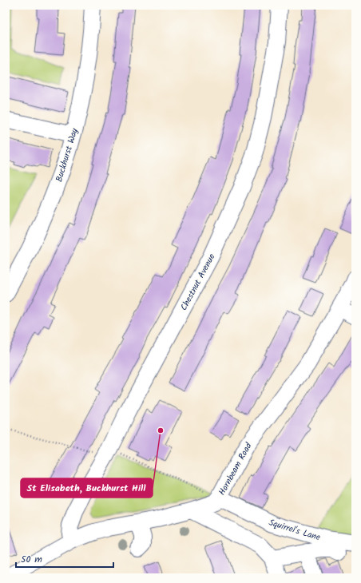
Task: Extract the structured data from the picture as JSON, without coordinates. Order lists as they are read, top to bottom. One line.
{"streets":{"street":["Buckhurst Way","Chestnut Avenue","Hornbeam Road","Squirrel's Lane"]},"crossings":[["Chestnut Avenue","Hornbeam Road"],["Hornbeam Road","Squirrel's Lane"]],"places":["St Elisabeth, Buckhurst Hill"],"scale_bar":"50 m"}
